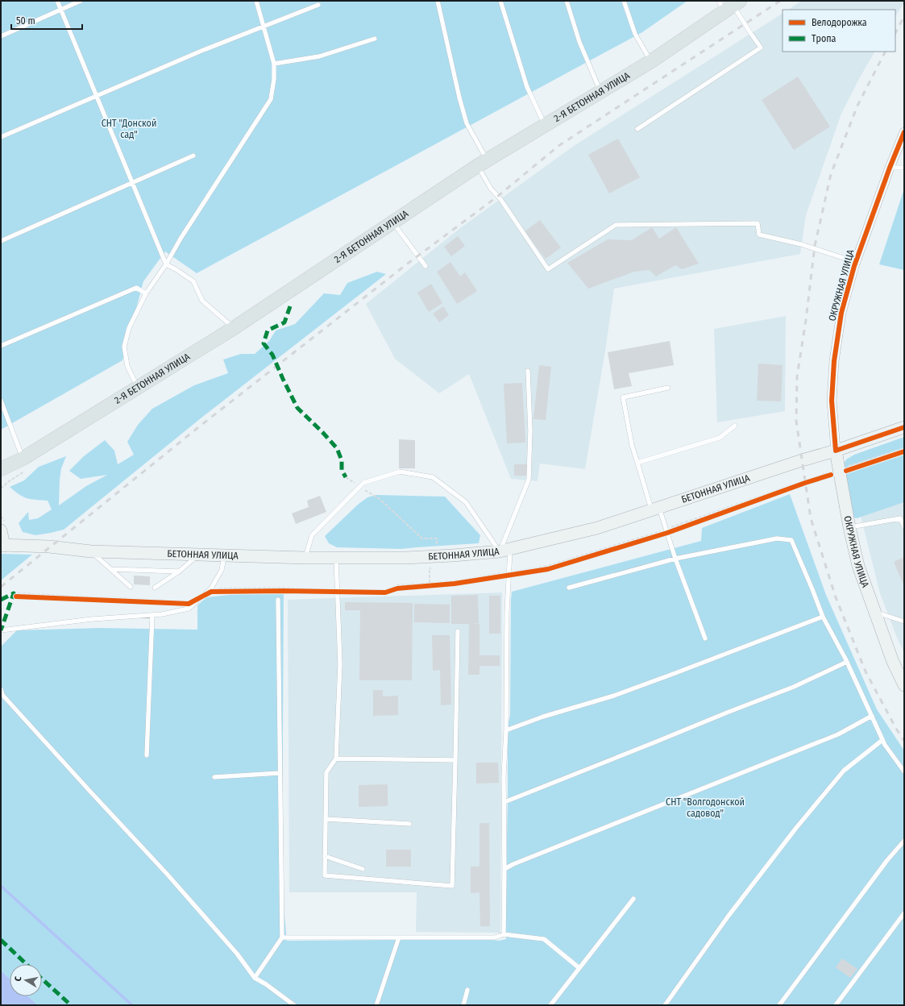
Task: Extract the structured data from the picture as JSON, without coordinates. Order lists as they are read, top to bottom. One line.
{"streets":{"main road":["2-Я БЕТОННАЯ УЛИЦА","ОКРУЖНАЯ УЛИЦА","БЕТОННАЯ УЛИЦА"]},"crossings":[["ОКРУЖНАЯ УЛИЦА","БЕТОННАЯ УЛИЦА"]],"parks":["СНТ \"Донской сад\"","СНТ \"Волгодонской садовод\""],"legend":["Велодорожка","Тропа"],"scale_bar":"50 m","north":"left"}
